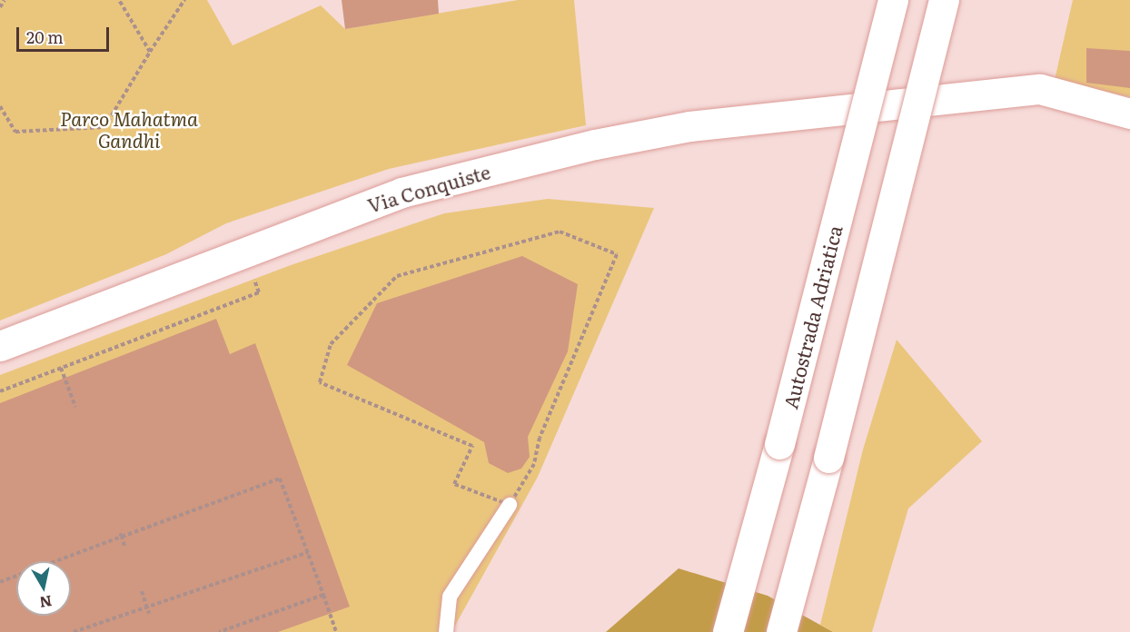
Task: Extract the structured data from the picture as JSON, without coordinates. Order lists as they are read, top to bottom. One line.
{"streets":{"main road":["Via Conquiste","Autostrada Adriatica"]},"parks":["Parco Mahatma Gandhi"],"scale_bar":"20 m","north":"bottom"}
